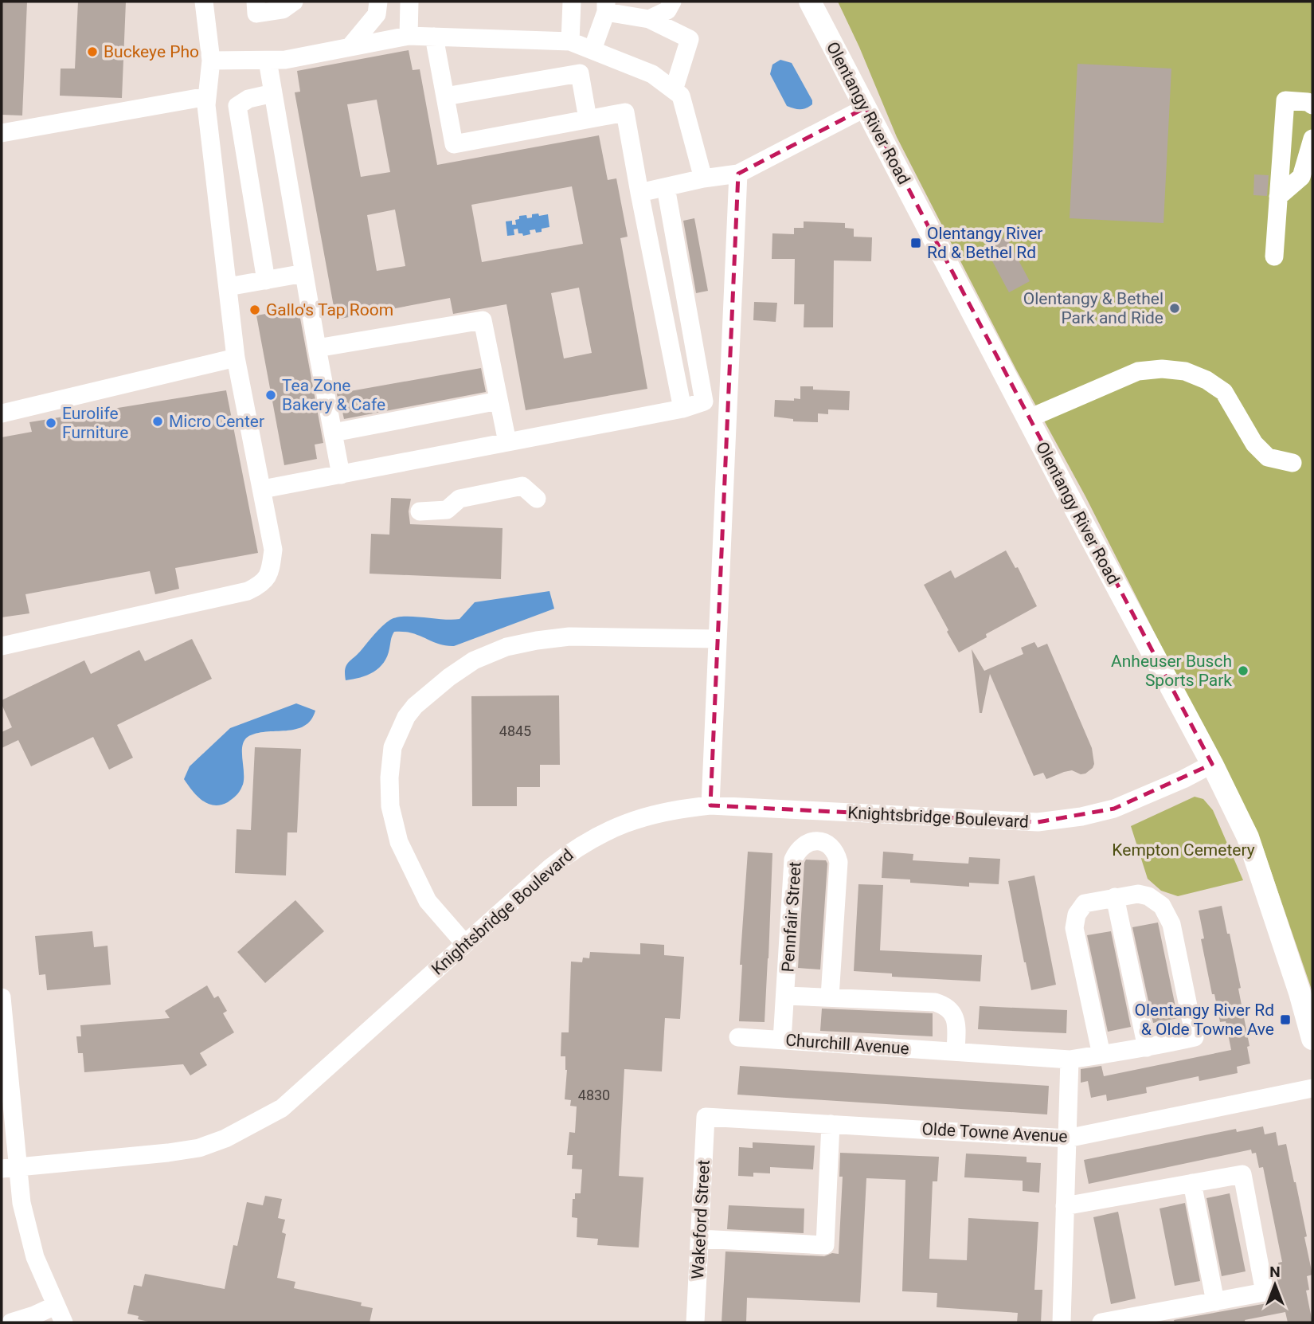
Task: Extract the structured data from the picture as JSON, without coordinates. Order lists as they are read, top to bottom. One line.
{"streets":{"main road":["Olentangy River Road"],"street":["Knightsbridge Boulevard","Pennfair Street","Churchill Avenue","Olde Towne Avenue","Wakeford Street"]},"crossings":[["Olentangy River Road","Knightsbridge Boulevard"],["Pennfair Street","Churchill Avenue"],["Olde Towne Avenue","Wakeford Street"]],"parks":["Kempton Cemetery"],"places":{"other":["Buckeye Pho","Olentangy & Bethel Park and Ride","Gallo's Tap Room","Tea Zone Bakery & Cafe","Micro Center","Eurolife Furniture","Anheuser Busch Sports Park"],"transit":["Olentangy River Rd & Bethel Rd","Olentangy River Rd & Olde Towne Ave"]},"house_numbers":["4845","4830"],"north":"top"}
